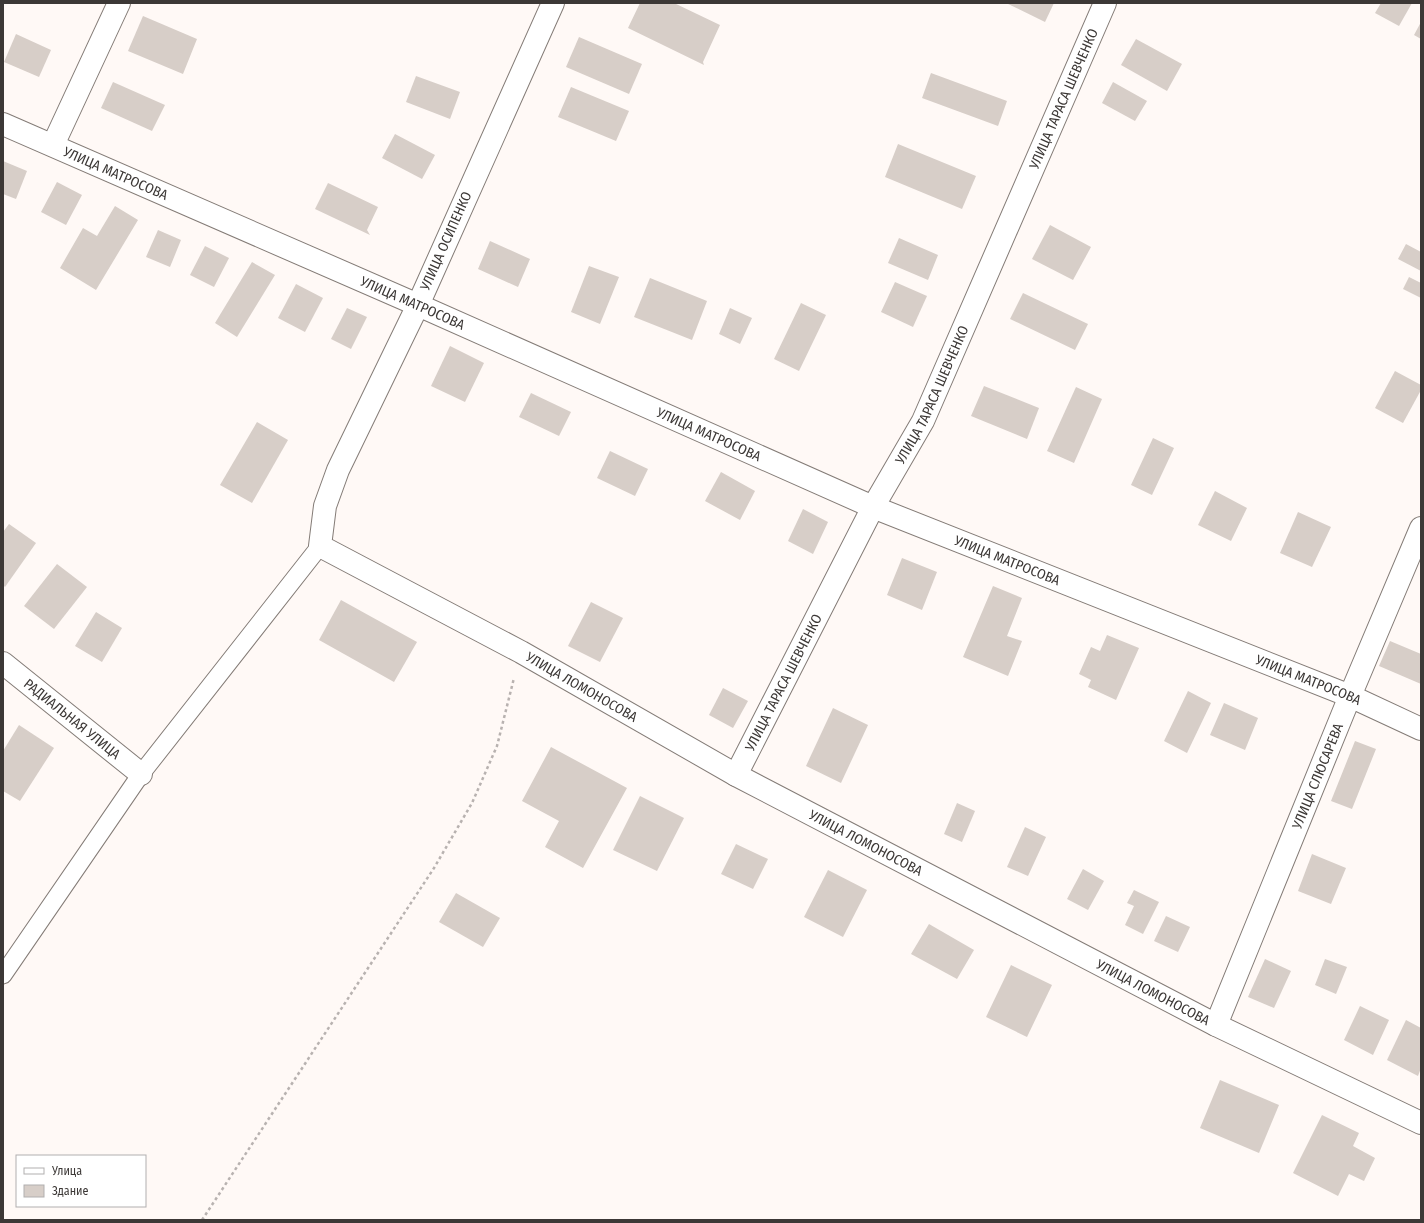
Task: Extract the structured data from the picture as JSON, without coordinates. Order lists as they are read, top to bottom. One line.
{"streets":{"street":["УЛИЦА ТАРАСА ШЕВЧЕНКО","УЛИЦА МАТРОСОВА","УЛИЦА ОСИПЕНКО","УЛИЦА ЛОМОНОСОВА","РАДИАЛЬНАЯ УЛИЦА","УЛИЦА СЛЮСАРЕВА"]},"crossings":[["УЛИЦА ТАРАСА ШЕВЧЕНКО","УЛИЦА МАТРОСОВА"],["УЛИЦА ТАРАСА ШЕВЧЕНКО","УЛИЦА ЛОМОНОСОВА"],["УЛИЦА МАТРОСОВА","УЛИЦА ОСИПЕНКО"],["УЛИЦА МАТРОСОВА","УЛИЦА СЛЮСАРЕВА"],["УЛИЦА ОСИПЕНКО","УЛИЦА ЛОМОНОСОВА"],["УЛИЦА ЛОМОНОСОВА","УЛИЦА СЛЮСАРЕВА"]],"legend":["Улица","Здание"]}
